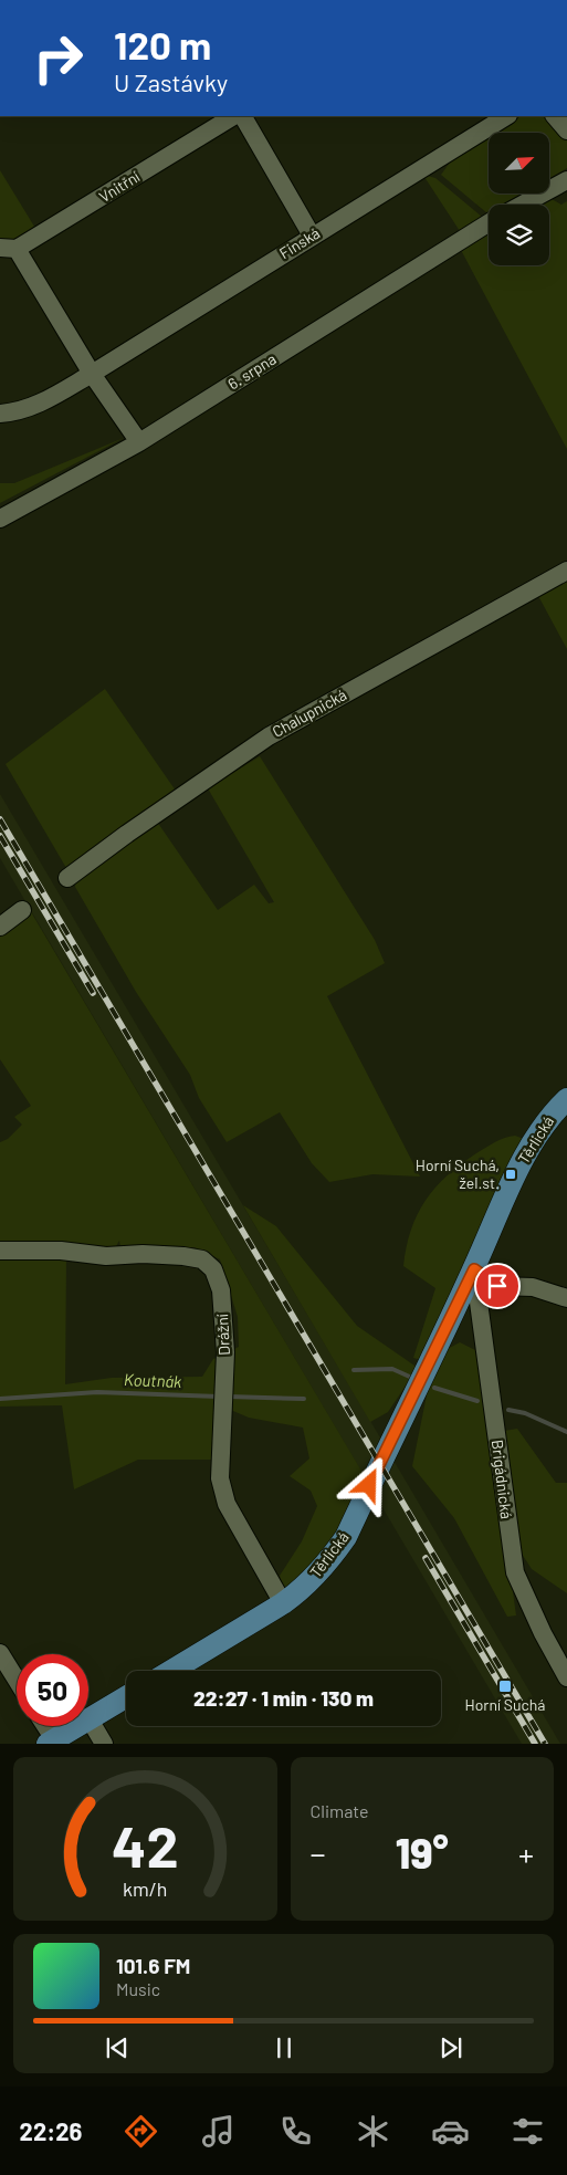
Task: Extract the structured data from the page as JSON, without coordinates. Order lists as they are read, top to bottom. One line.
{"streets":{"main road":["Těrlická"],"street":["Vnitřní","Finská","6. srpna","Chalupnická","Drážní","Brigádnická"]},"crossings":[["Těrlická","Drážní"],["Těrlická","Brigádnická"]],"water":["Koutnák"],"places":{"transit":["Horní Suchá, žel.st.","Horní Suchá"]},"north":"top right","page":{"turn":["120 m","U Zastávky"],"limit":"50","trip":"22:27 · 1 min · 130 m","tile":"Climate","heat":["−","19°","+"],"song":["101.6 FM","Music"],"tabs":"22:26","gauge":["42","km/h"]}}
